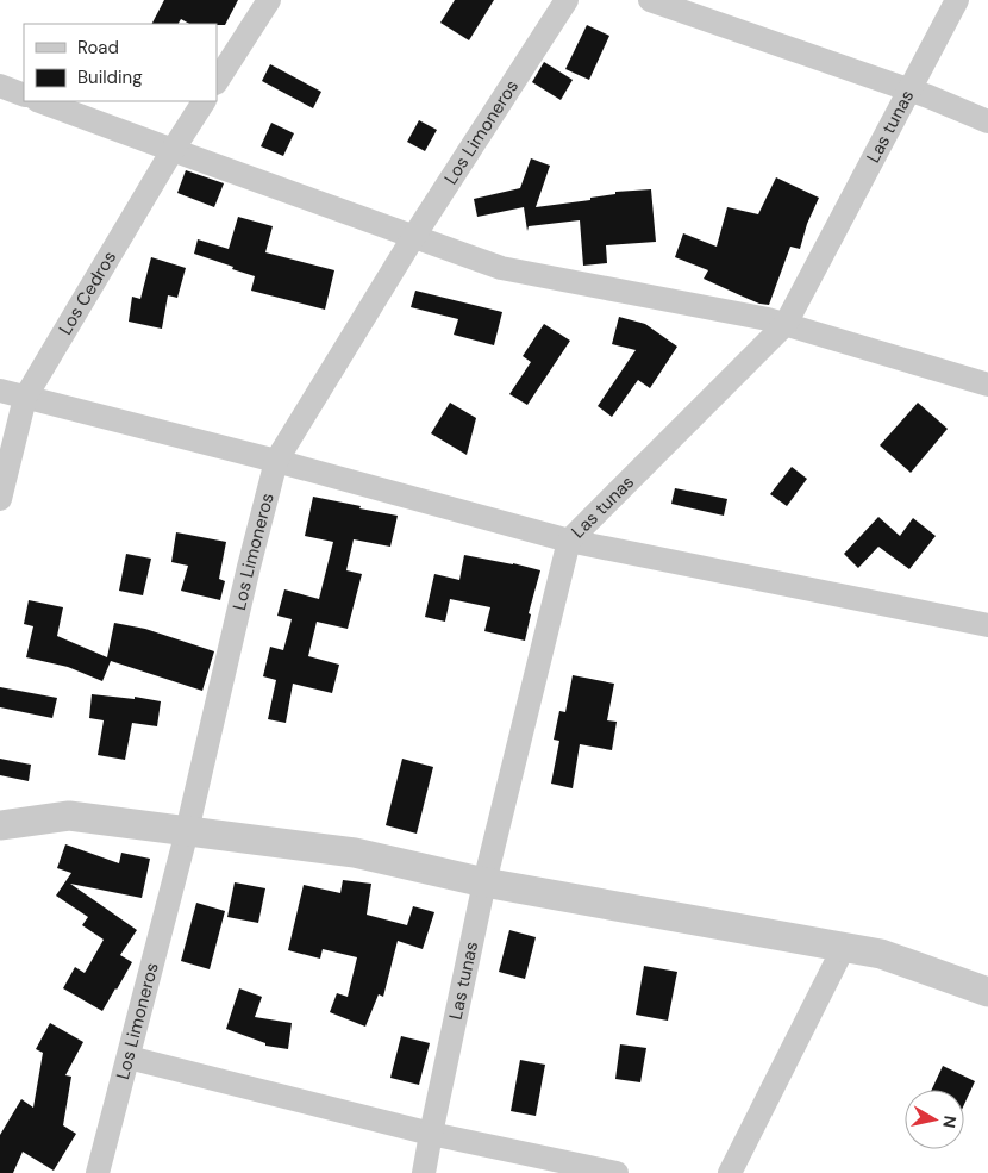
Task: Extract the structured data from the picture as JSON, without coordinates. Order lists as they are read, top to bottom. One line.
{"streets":{"street":["Las tunas","Los Limoneros","Los Cedros"]},"legend":["Road","Building"],"north":"right"}
